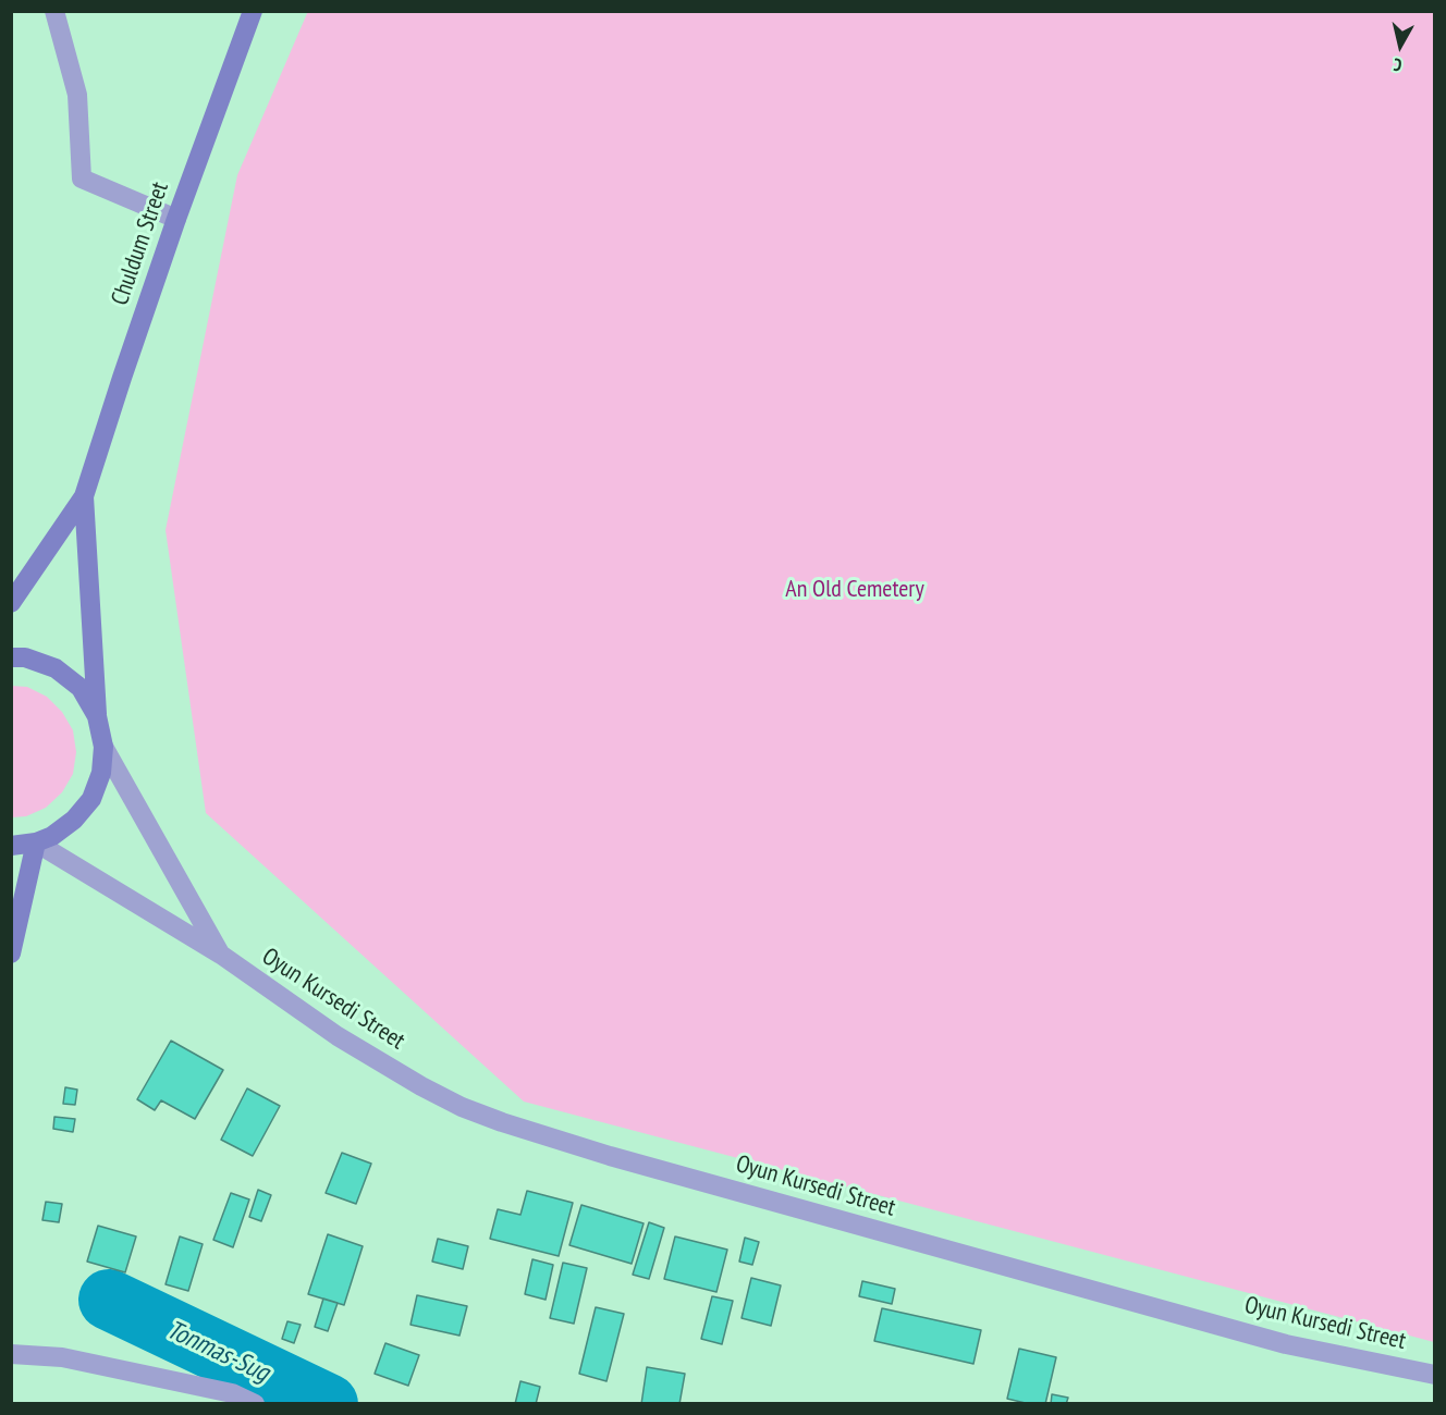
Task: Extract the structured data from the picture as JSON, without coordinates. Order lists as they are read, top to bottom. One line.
{"streets":{"main road":["Chuldum Street"],"street":["Oyun Kursedi Street"]},"water":["Tonmas-Sug"],"parks":["An Old Cemetery"],"north":"bottom"}
